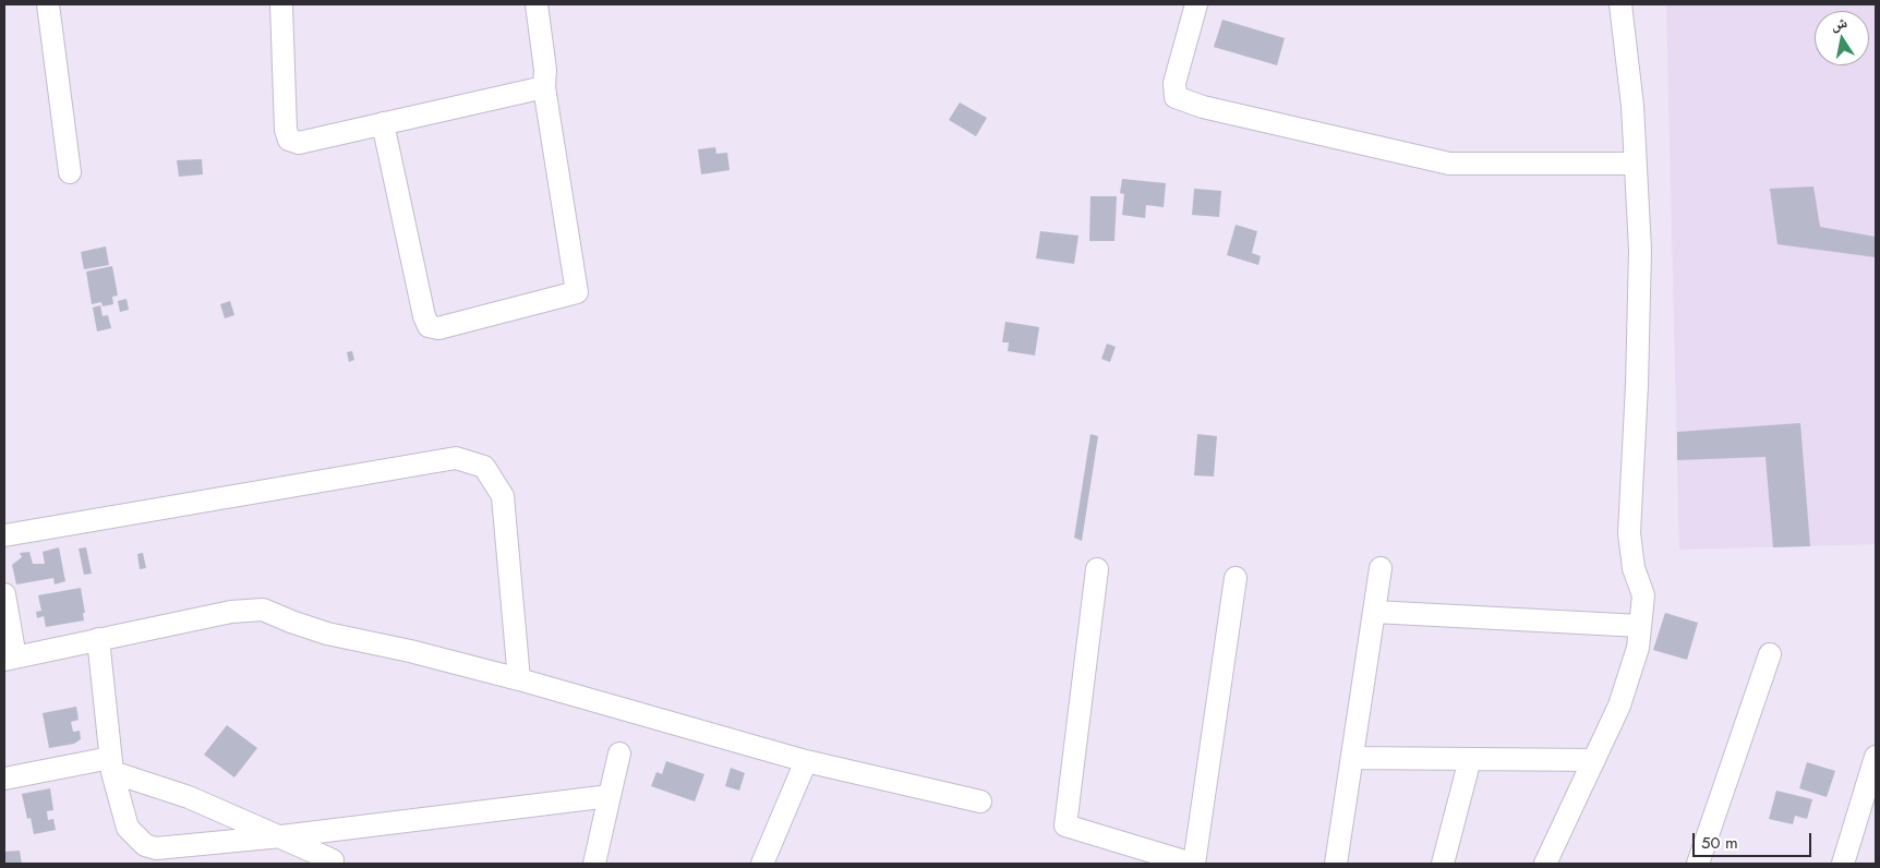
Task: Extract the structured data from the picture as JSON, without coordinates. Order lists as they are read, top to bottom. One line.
{"scale_bar":"50 m","north":"top"}
